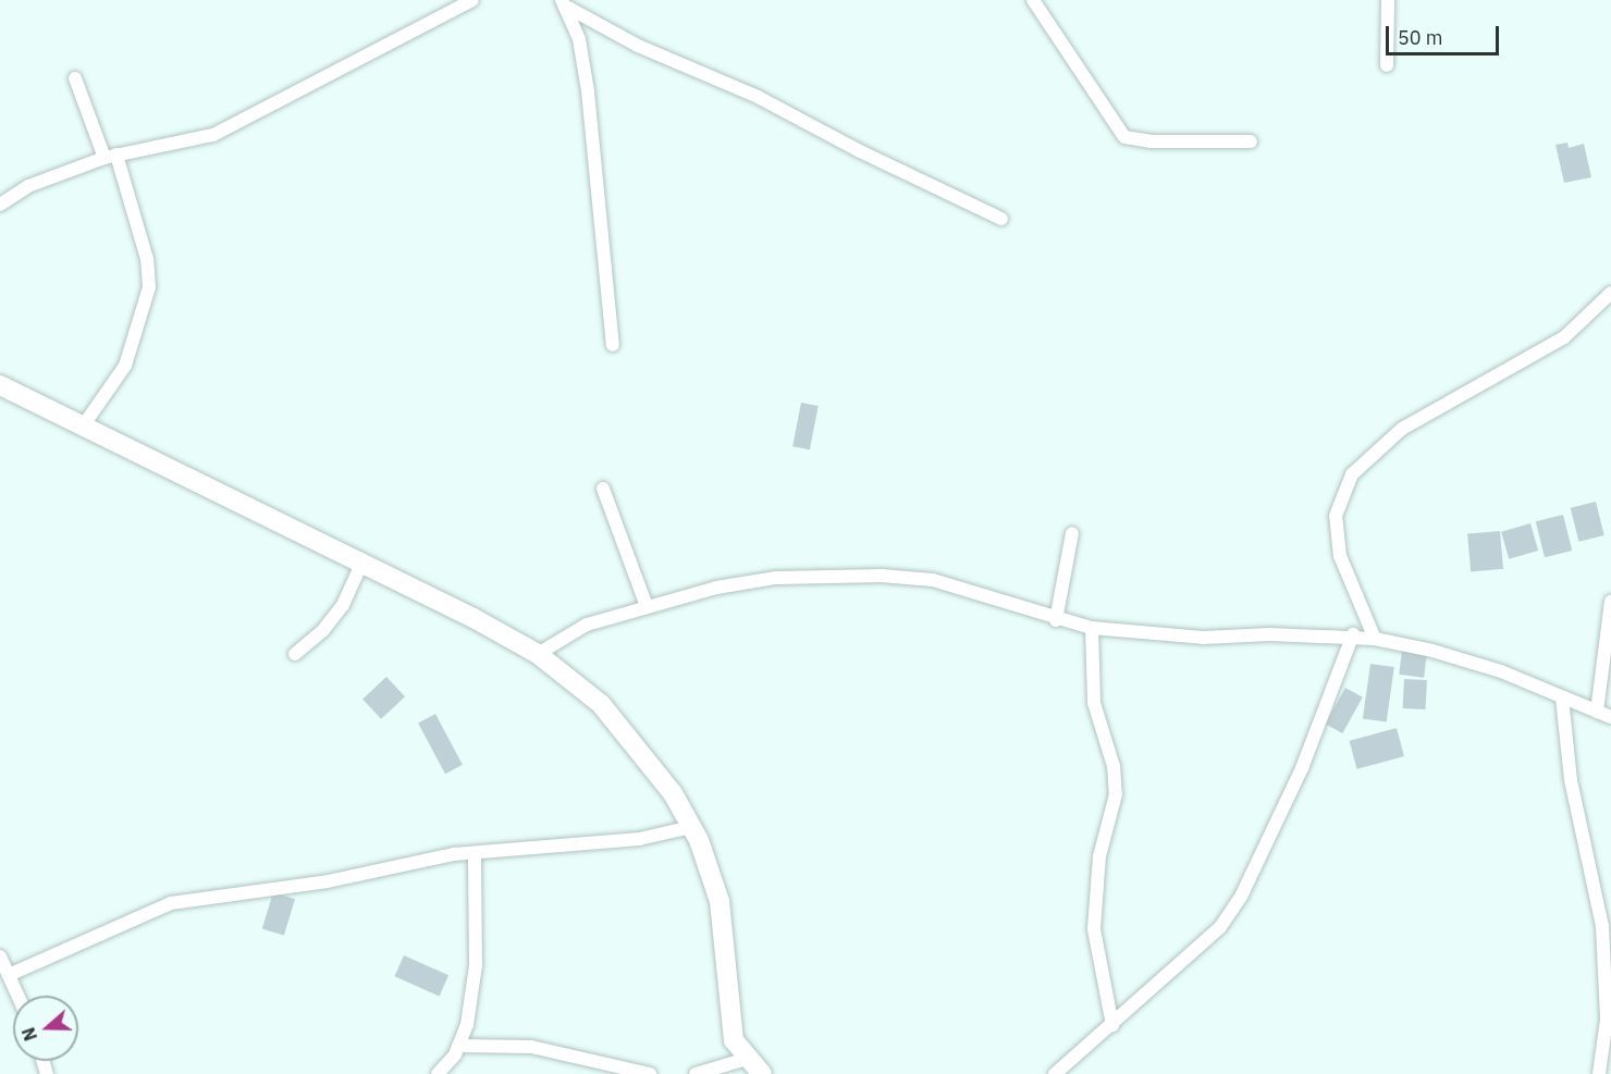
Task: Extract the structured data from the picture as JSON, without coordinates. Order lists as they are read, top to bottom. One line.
{"scale_bar":"50 m","north":"left"}
